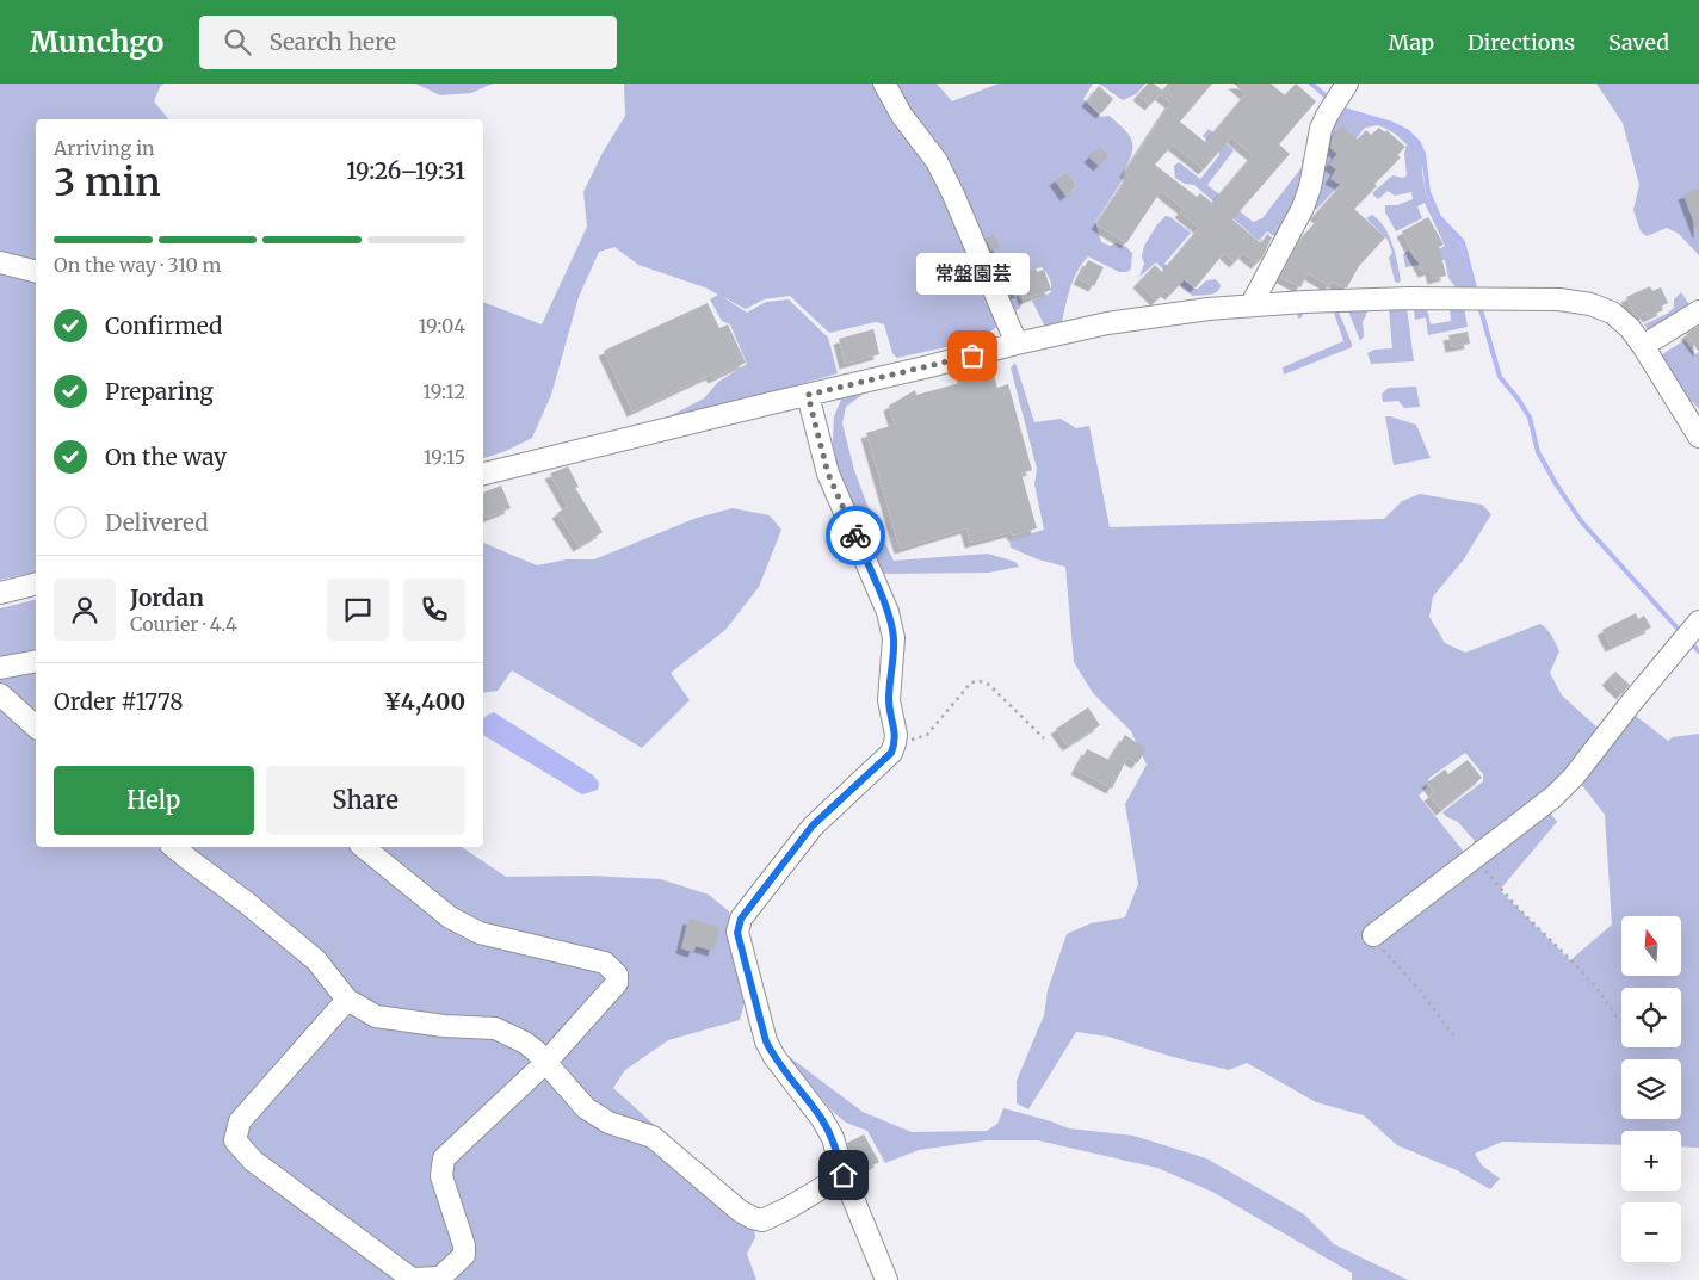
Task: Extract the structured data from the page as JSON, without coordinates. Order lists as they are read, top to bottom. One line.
{"places":["常盤園芸"],"north":"top","page":{"header":"Munchgo","search":"Search here","nav":["Map","Directions","Saved"],"heading":["3 min","Arriving in","19:26–19:31"],"panel":["Jordan","Courier · 4.4","Order #1778","¥4,400"],"bar":"On the way · 310 m","bubble":"常盤園芸","list":[["Confirmed","19:04"],["Preparing","19:12"],["On the way","19:15"],"Delivered"],"buttons":["Help","Share"],"map_buttons":["+","−"]}}
